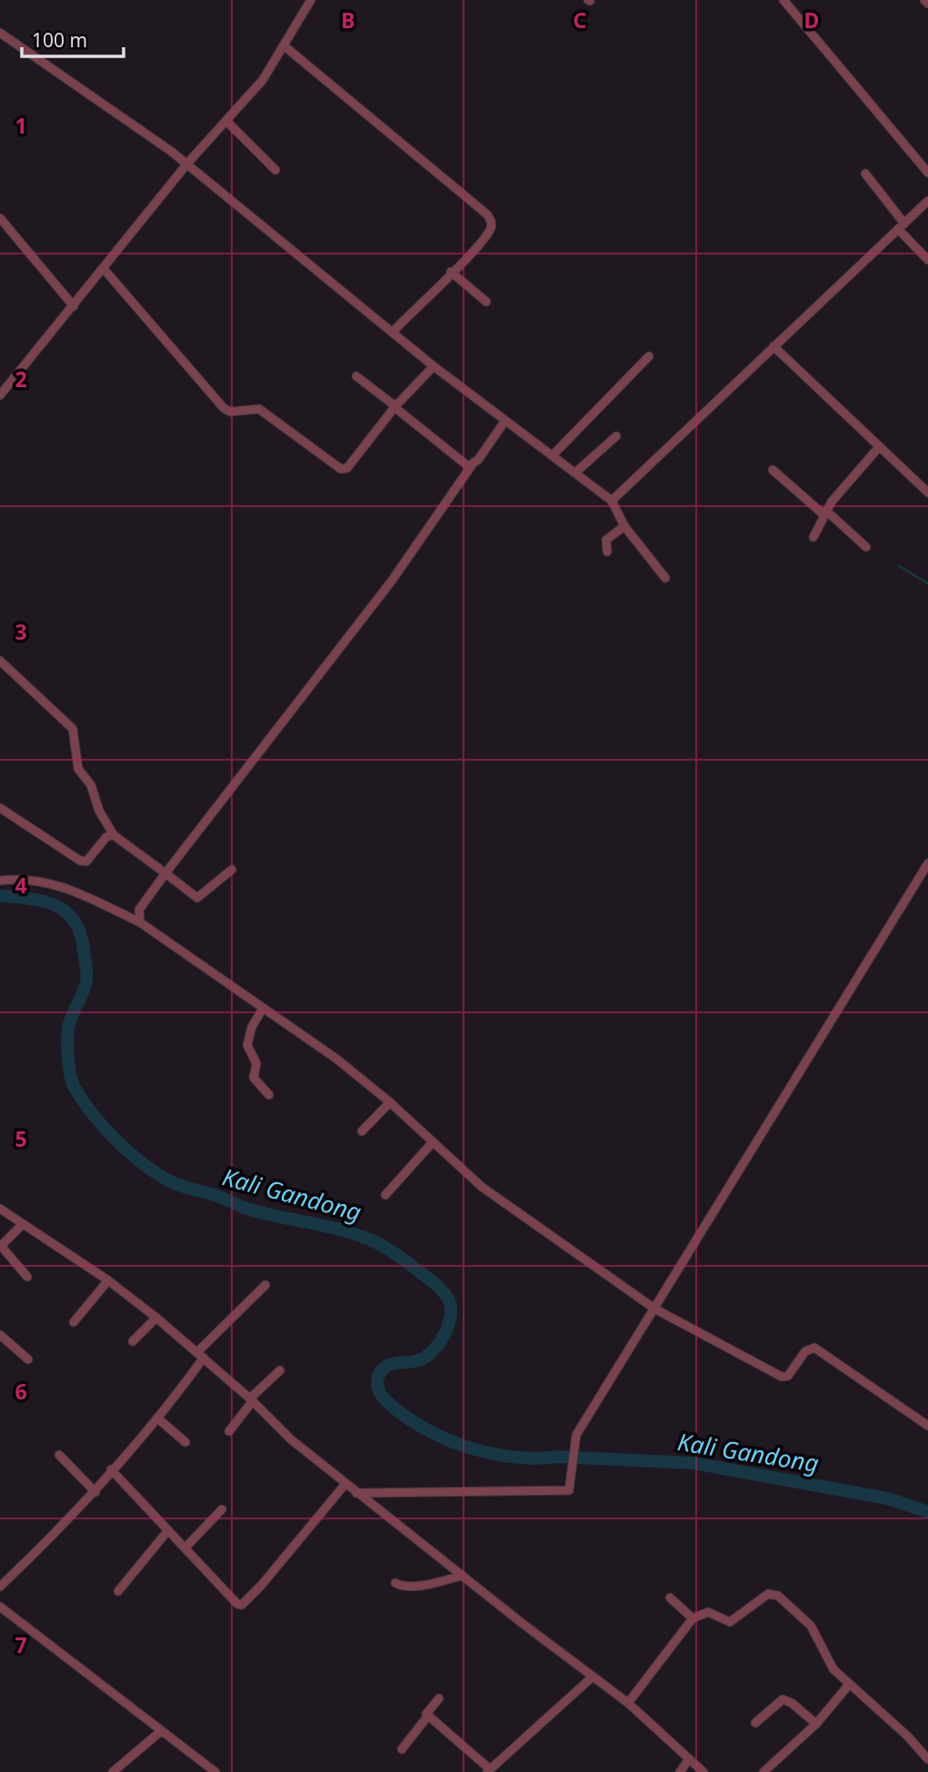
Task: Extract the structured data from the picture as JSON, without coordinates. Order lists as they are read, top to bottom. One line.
{"water":["Kali Gandong"],"scale_bar":"100 m","grid":{"columns":["B","C","D"],"rows":["1","2","3","4","5","6","7"]}}
